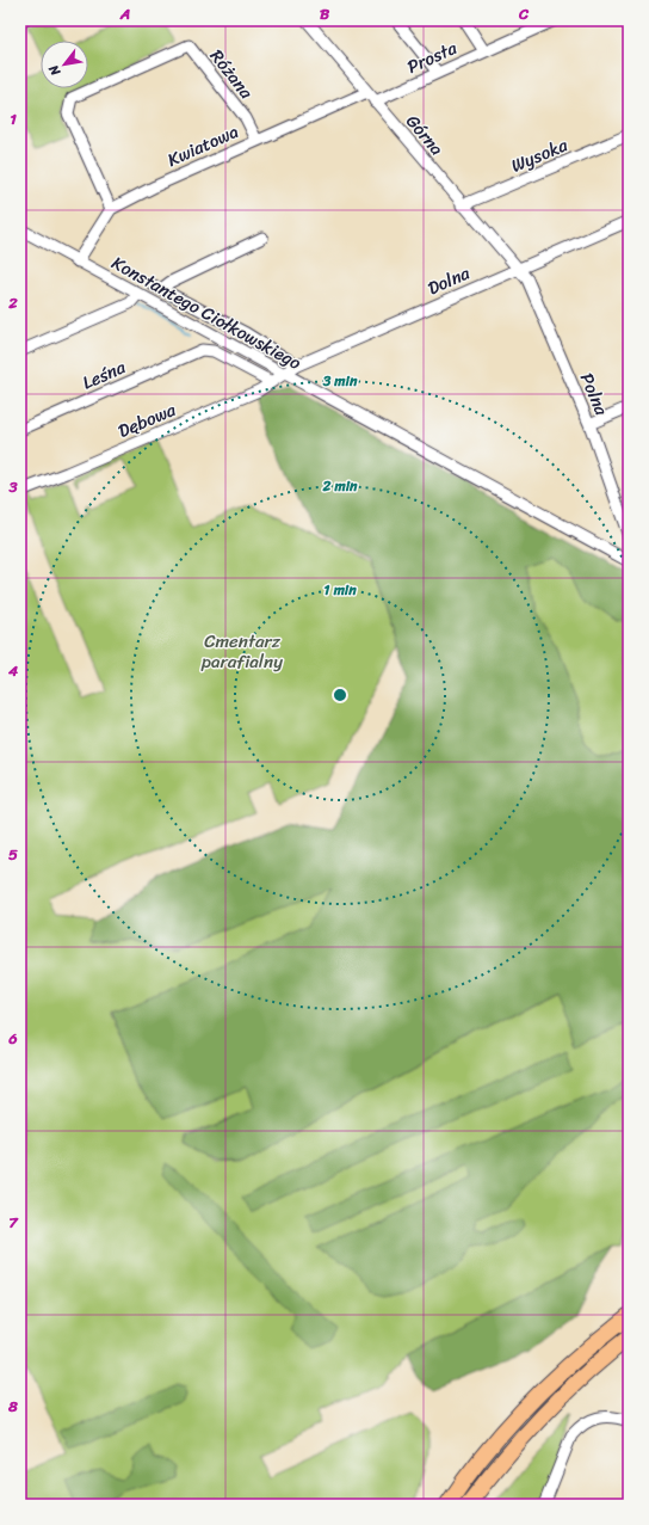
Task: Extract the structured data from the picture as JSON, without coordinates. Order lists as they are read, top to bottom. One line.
{"streets":{"street":["Prosta","Różana","Górna","Kwiatowa","Wysoka","Dolna","Konstantego Ciołkowskiego","Leśna","Polna","Dębowa"]},"crossings":[["Prosta","Górna"],["Różana","Kwiatowa"],["Górna","Kwiatowa"],["Górna","Wysoka"],["Górna","Dolna"],["Górna","Polna"],["Dolna","Konstantego Ciołkowskiego"],["Dolna","Polna"],["Dolna","Dębowa"],["Konstantego Ciołkowskiego","Dębowa"],["Leśna","Dębowa"]],"parks":["Cmentarz parafialny"],"north":"bottom left","grid":{"columns":["A","B","C"],"rows":["1","2","3","4","5","6","7","8"]},"rings":["3 min","2 min","1 min"]}
